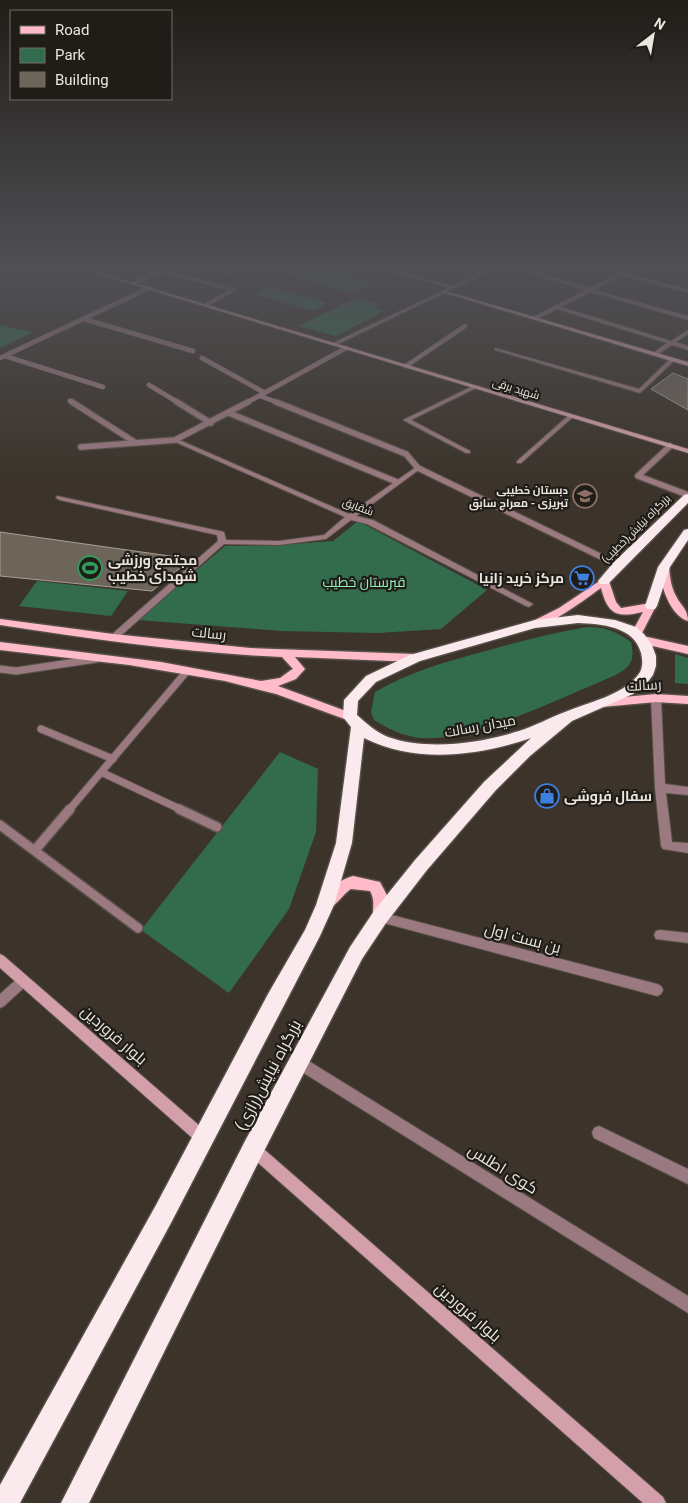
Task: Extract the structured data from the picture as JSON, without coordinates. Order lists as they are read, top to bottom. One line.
{"streets":{"highway":["بزرگراه نیایش(خطیب)","میدان رسالت","بزرگراه نیایش(رازی)"],"main road":["شهید برقی","رسالت","بلوار فروردین"],"street":["شقایق","بن بست اول","کوی اطلس"]},"crossings":[["رسالت","میدان رسالت"],["میدان رسالت","بزرگراه نیایش(رازی)"],["بن بست اول","بزرگراه نیایش(رازی)"],["بلوار فروردین","بزرگراه نیایش(رازی)"],["بزرگراه نیایش(رازی)","کوی اطلس"]],"parks":["قبرستان خطیب"],"places":{"school or university":["دبستان خطیبی تبریزی - معراج سابق"],"sports":["مجتمع ورزشی شهدای خطیب"],"supermarket":["مرکز خرید زانیا"],"shop":["سفال فروشی"]},"legend":["Road","Park","Building"],"north":"top right"}
